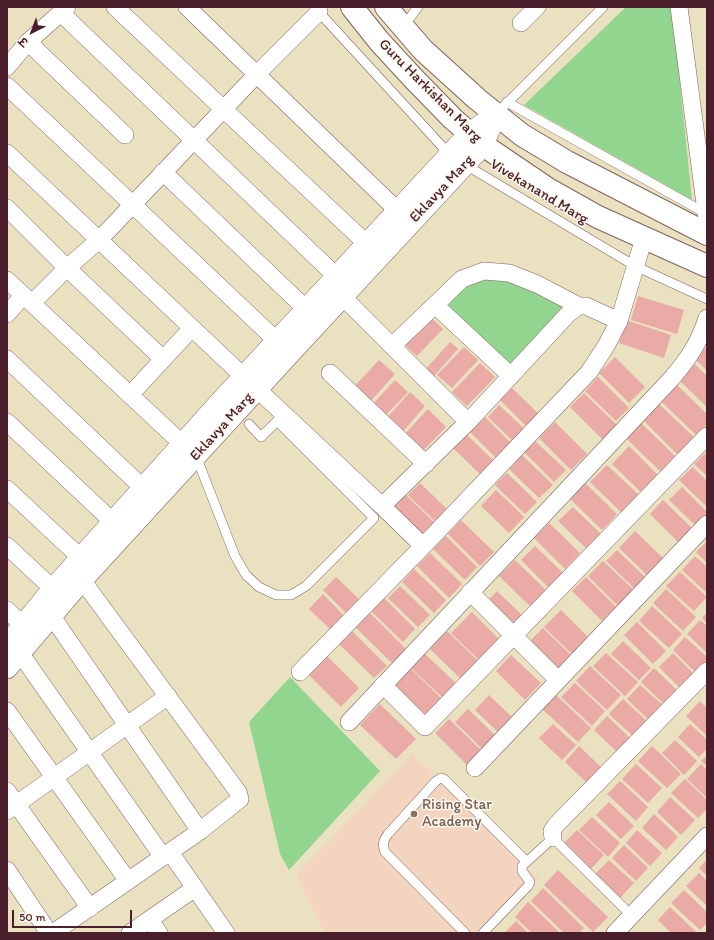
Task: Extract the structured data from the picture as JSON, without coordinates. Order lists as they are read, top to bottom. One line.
{"streets":{"main road":["Guru Harkishan Marg"],"street":["Eklavya Marg"],"lane":["Vivekanand Marg"]},"crossings":[["Guru Harkishan Marg","Eklavya Marg"],["Eklavya Marg","Vivekanand Marg"]],"places":["Rising Star Academy"],"scale_bar":"50 m","north":"bottom left"}
